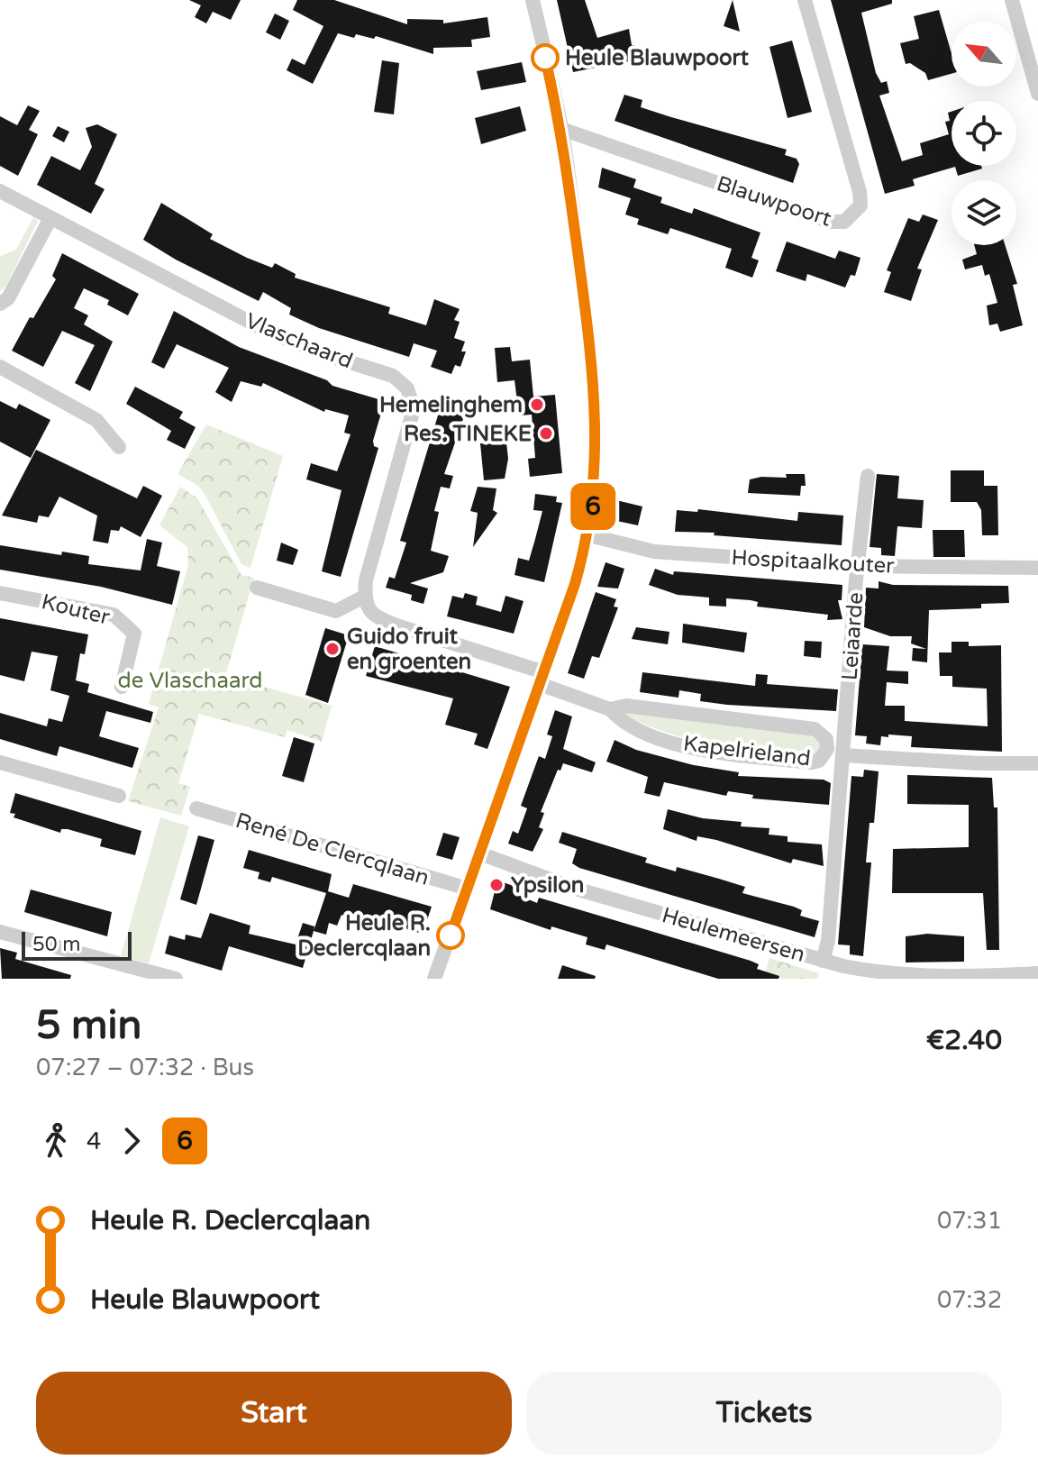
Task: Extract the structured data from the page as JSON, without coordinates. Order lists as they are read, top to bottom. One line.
{"streets":{"street":["Blauwpoort","Vlaschaard","Hospitaalkouter","Kouter","Leiaarde","Kapelrieland","René De Clercqlaan","Heulemeersen"]},"crossings":[["Hospitaalkouter","Leiaarde"],["Leiaarde","Heulemeersen"]],"parks":["de Vlaschaard"],"places":["Heule Blauwpoort","Hemelinghem","Res. TINEKE","Guido fruit en groenten","Ypsilon","Heule R. Declercqlaan"],"lines":["bus line 6"],"scale_bar":"50 m","north":"top left","page":{"on_map":"6","scale":"50 m","heading":["5 min","07:27 – 07:32 · Bus","€2.40"],"legs":["4","6"],"list":[{"name":"Heule R. Declercqlaan","value":"07:31"},{"name":"Heule Blauwpoort","value":"07:32"}],"buttons":["Start","Tickets"]}}
